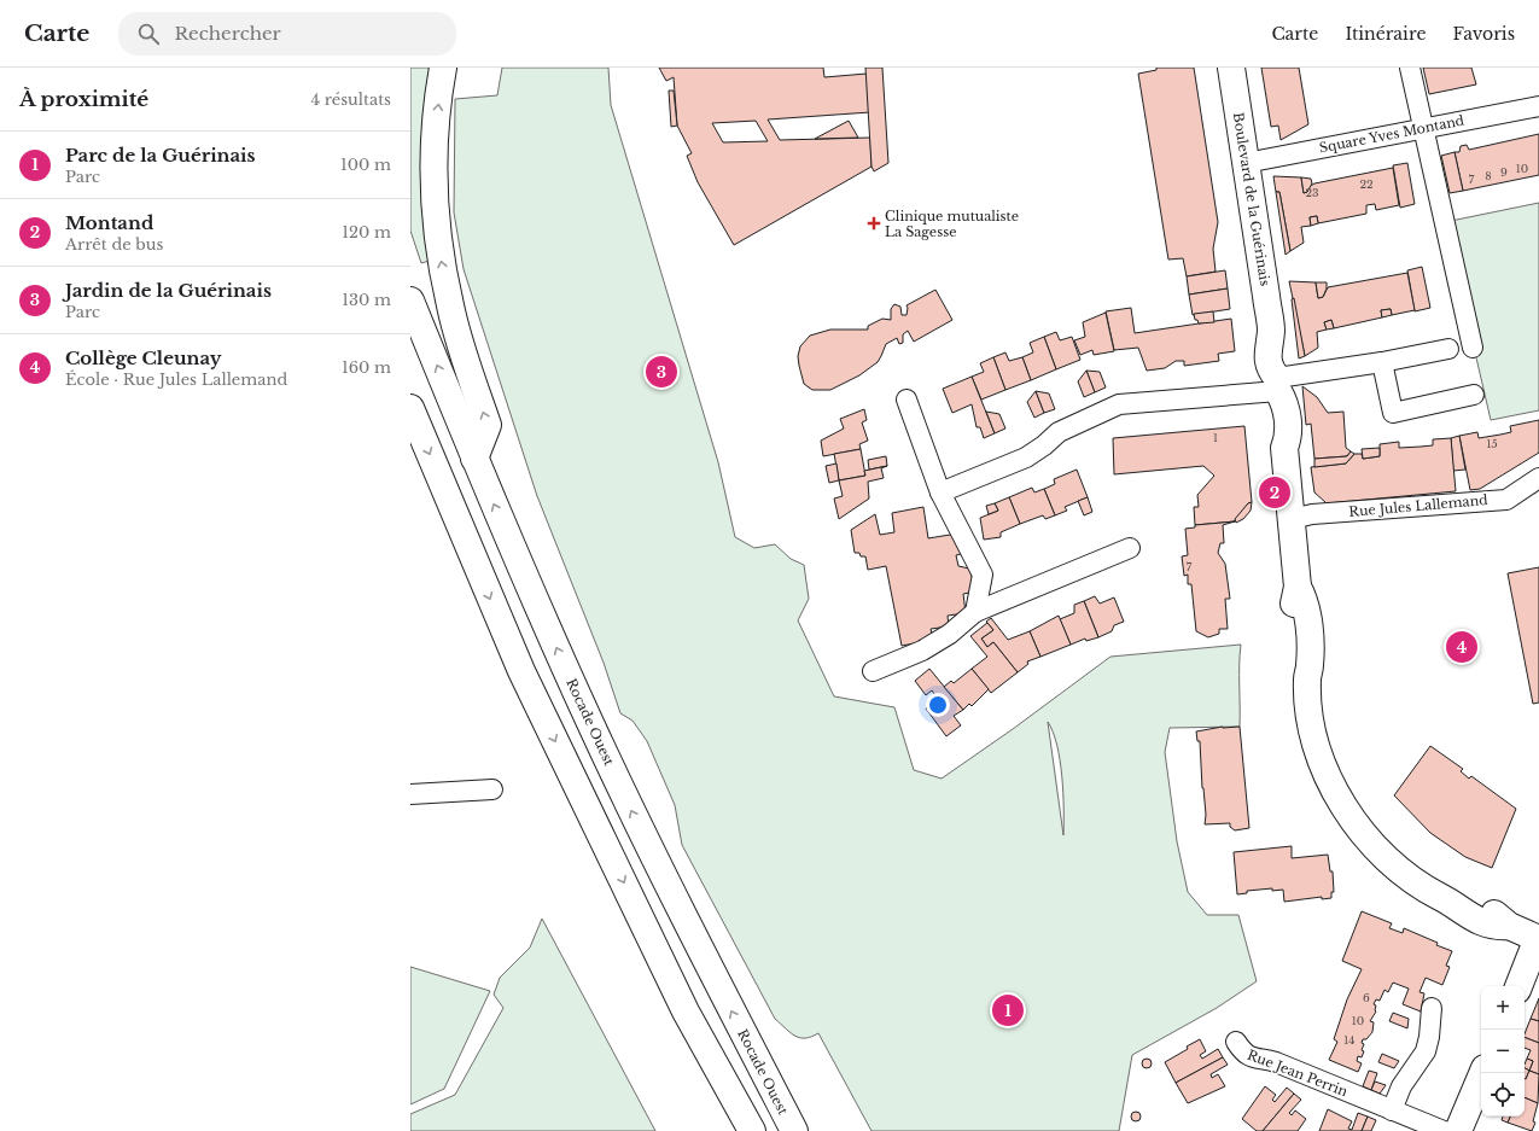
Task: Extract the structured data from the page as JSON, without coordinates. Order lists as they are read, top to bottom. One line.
{"streets":{"main road":["Boulevard de la Guérinais","Rocade Ouest"],"street":["Square Yves Montand","Rue Jules Lallemand","Rue Jean Perrin"]},"crossings":[["Square Yves Montand","Boulevard de la Guérinais"]],"places":{"health":["Clinique mutualiste La Sagesse"]},"house_numbers":["10","9","8","7","22","23","1","15","7","6","10","14"],"page":{"header":"Carte","search":"Rechercher","nav":["Carte","Itinéraire","Favoris"],"heading":["À proximité","4 résultats"],"list":[{"mark":"1","name":"Parc de la Guérinais","note":"Parc","value":"100 m"},{"mark":"2","name":"Montand","note":"Arrêt de bus","value":"120 m"},{"mark":"3","name":"Jardin de la Guérinais","note":"Parc","value":"130 m"},{"mark":"4","name":"Collège Cleunay","note":"École · Rue Jules Lallemand","value":"160 m"}],"pins":["3","2","4","1"],"map_buttons":["+","−"]}}
